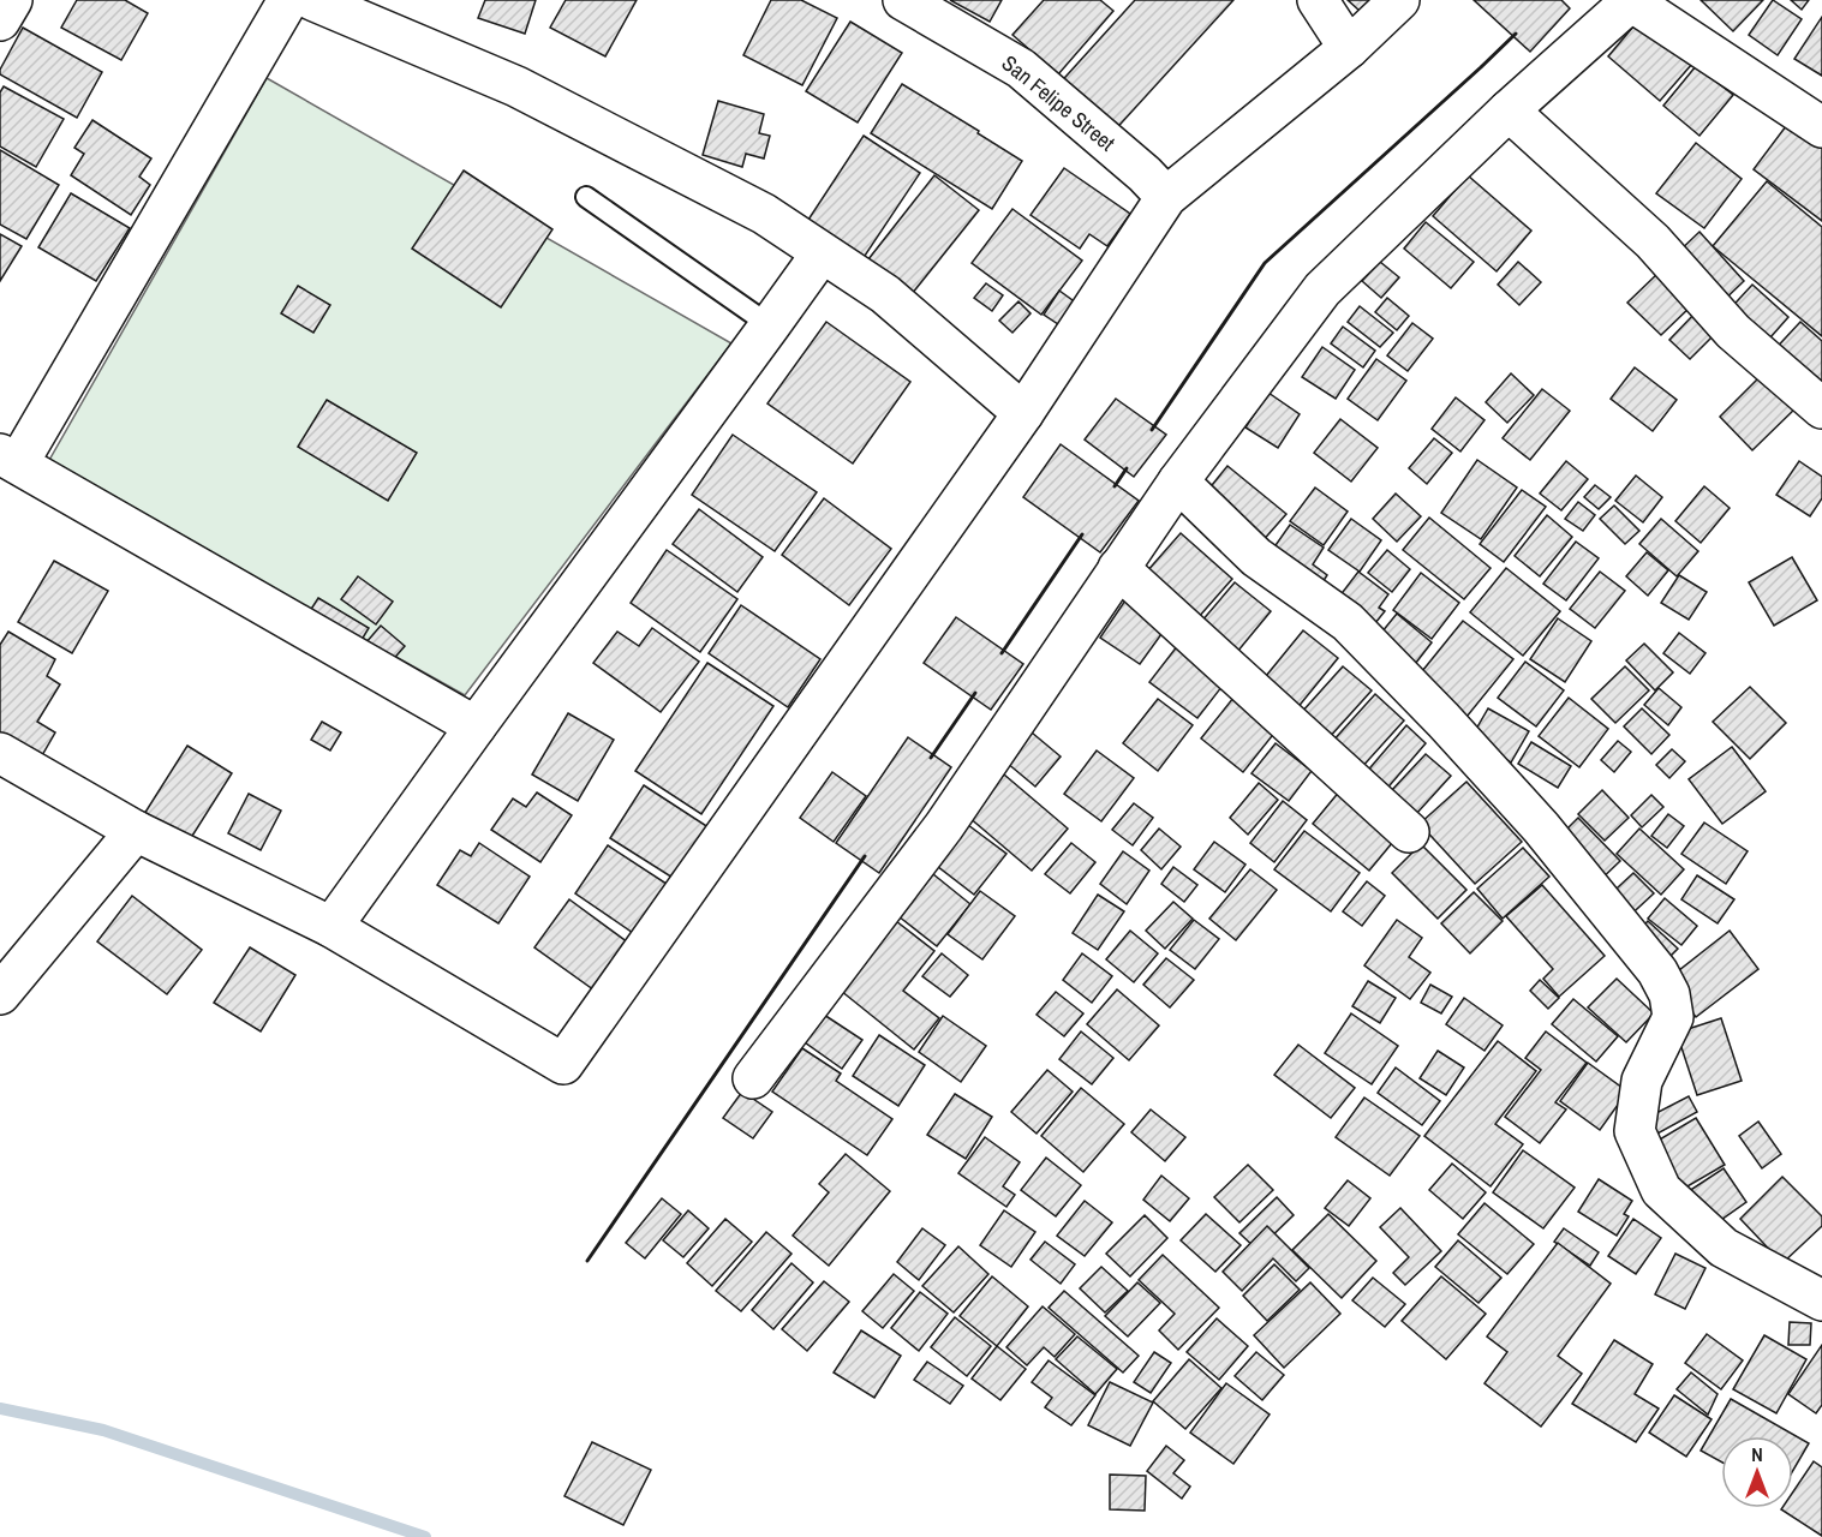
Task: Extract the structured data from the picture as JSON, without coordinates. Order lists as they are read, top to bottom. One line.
{"streets":{"street":["San Felipe Street"]},"north":"top"}
